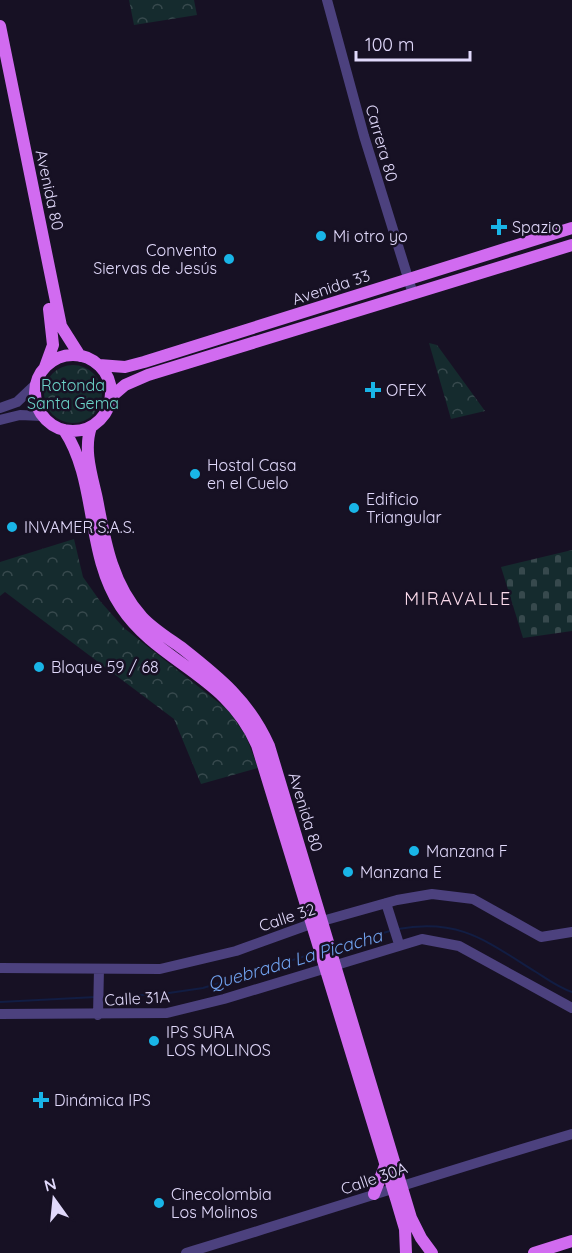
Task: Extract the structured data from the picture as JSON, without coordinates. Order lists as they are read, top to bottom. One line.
{"streets":{"main road":["Avenida 80","Avenida 33"],"street":["Carrera 80","Calle 32","Calle 31A","Calle 30A"]},"crossings":[["Carrera 80","Avenida 33"],["Avenida 80","Avenida 33"],["Avenida 80","Calle 32"],["Avenida 80","Calle 31A"],["Avenida 80","Calle 30A"]],"districts":["MIRAVALLE"],"water":["Quebrada La Picacha"],"parks":["Rotonda Santa Gema"],"places":{"health":["Spazio","OFEX","Dinámica IPS"],"other":["Mi otro yo","Convento Siervas de Jesús","Hostal Casa en el Cuelo","Edificio Triangular","INVAMER S.A.S.","Bloque 59 / 68","Manzana F","Manzana E","IPS SURA LOS MOLINOS","Cinecolombia Los Molinos"]},"scale_bar":"100 m","north":"top"}
